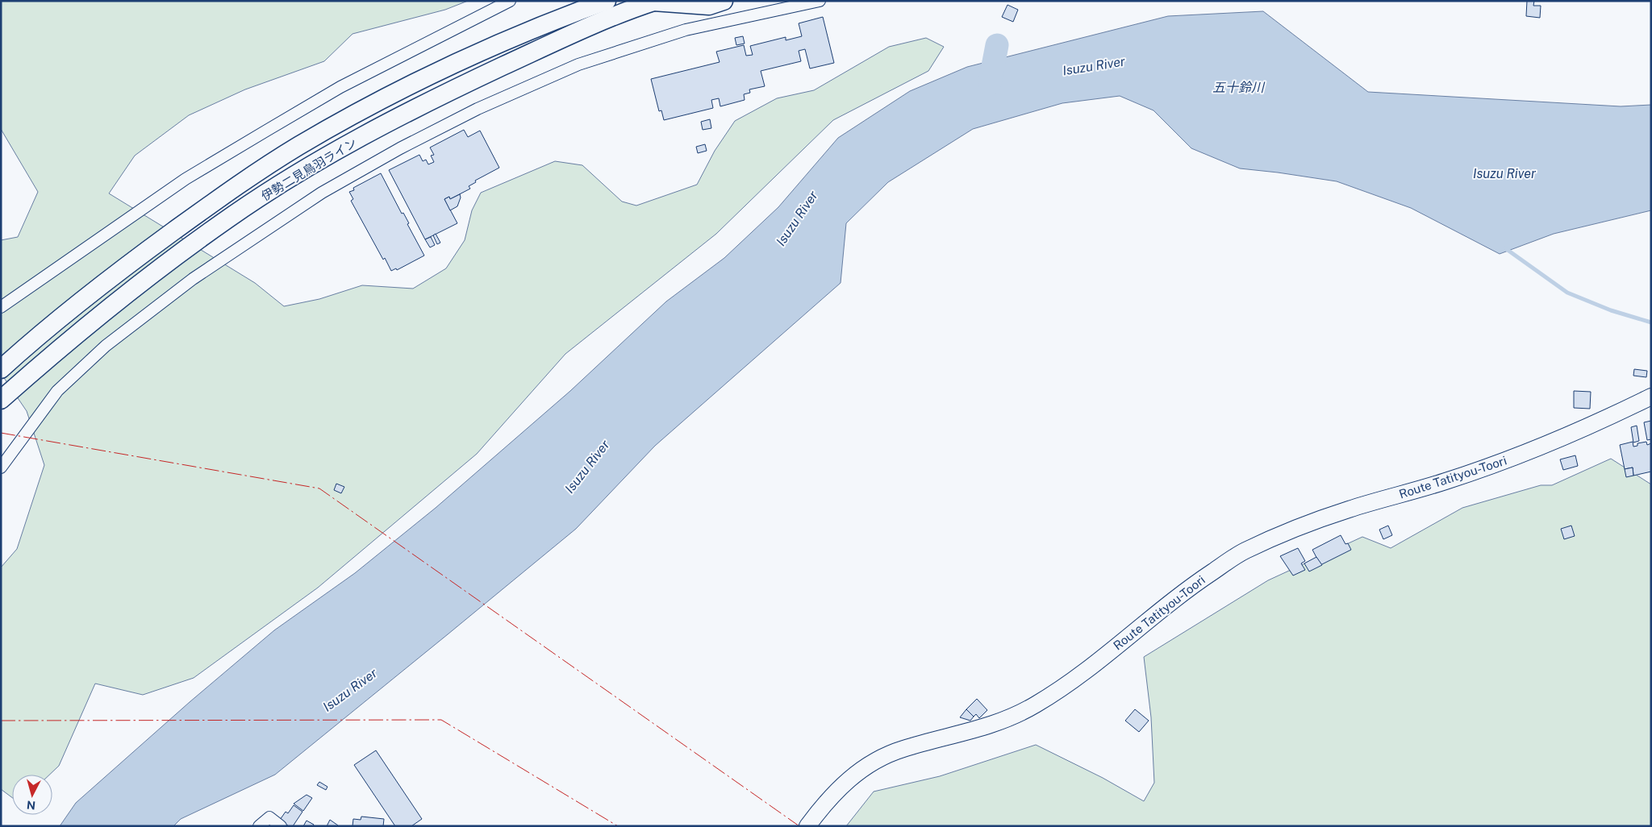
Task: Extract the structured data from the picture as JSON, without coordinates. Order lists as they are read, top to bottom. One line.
{"streets":{"main road":["伊勢二見鳥羽ライン","Route Tatityou-Toori"]},"water":["Isuzu River","五十鈴川"],"north":"bottom"}
